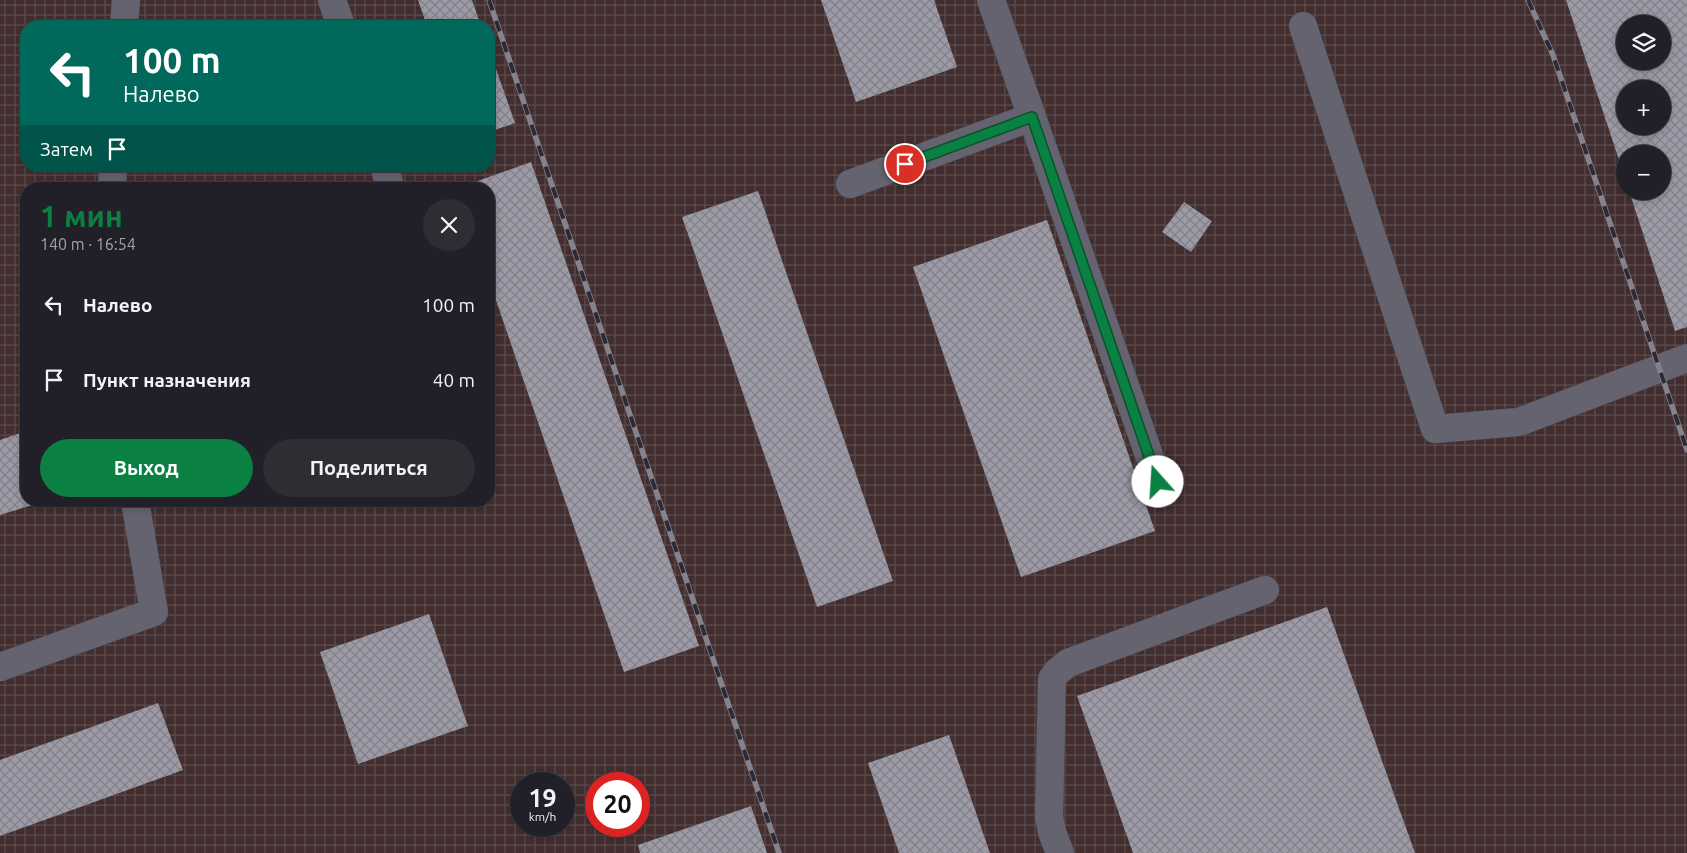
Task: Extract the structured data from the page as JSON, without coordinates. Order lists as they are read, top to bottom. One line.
{"page":{"map_buttons":["+","−"],"turn":["100 m","Налево"],"then":"Затем","heading":["1 мин","140 m · 16:54"],"list":[{"name":"Налево","value":"100 m"},{"name":"Пункт назначения","value":"40 m"}],"buttons":["Выход","Поделиться"],"speed":"19 km/h","limit":"20"}}
